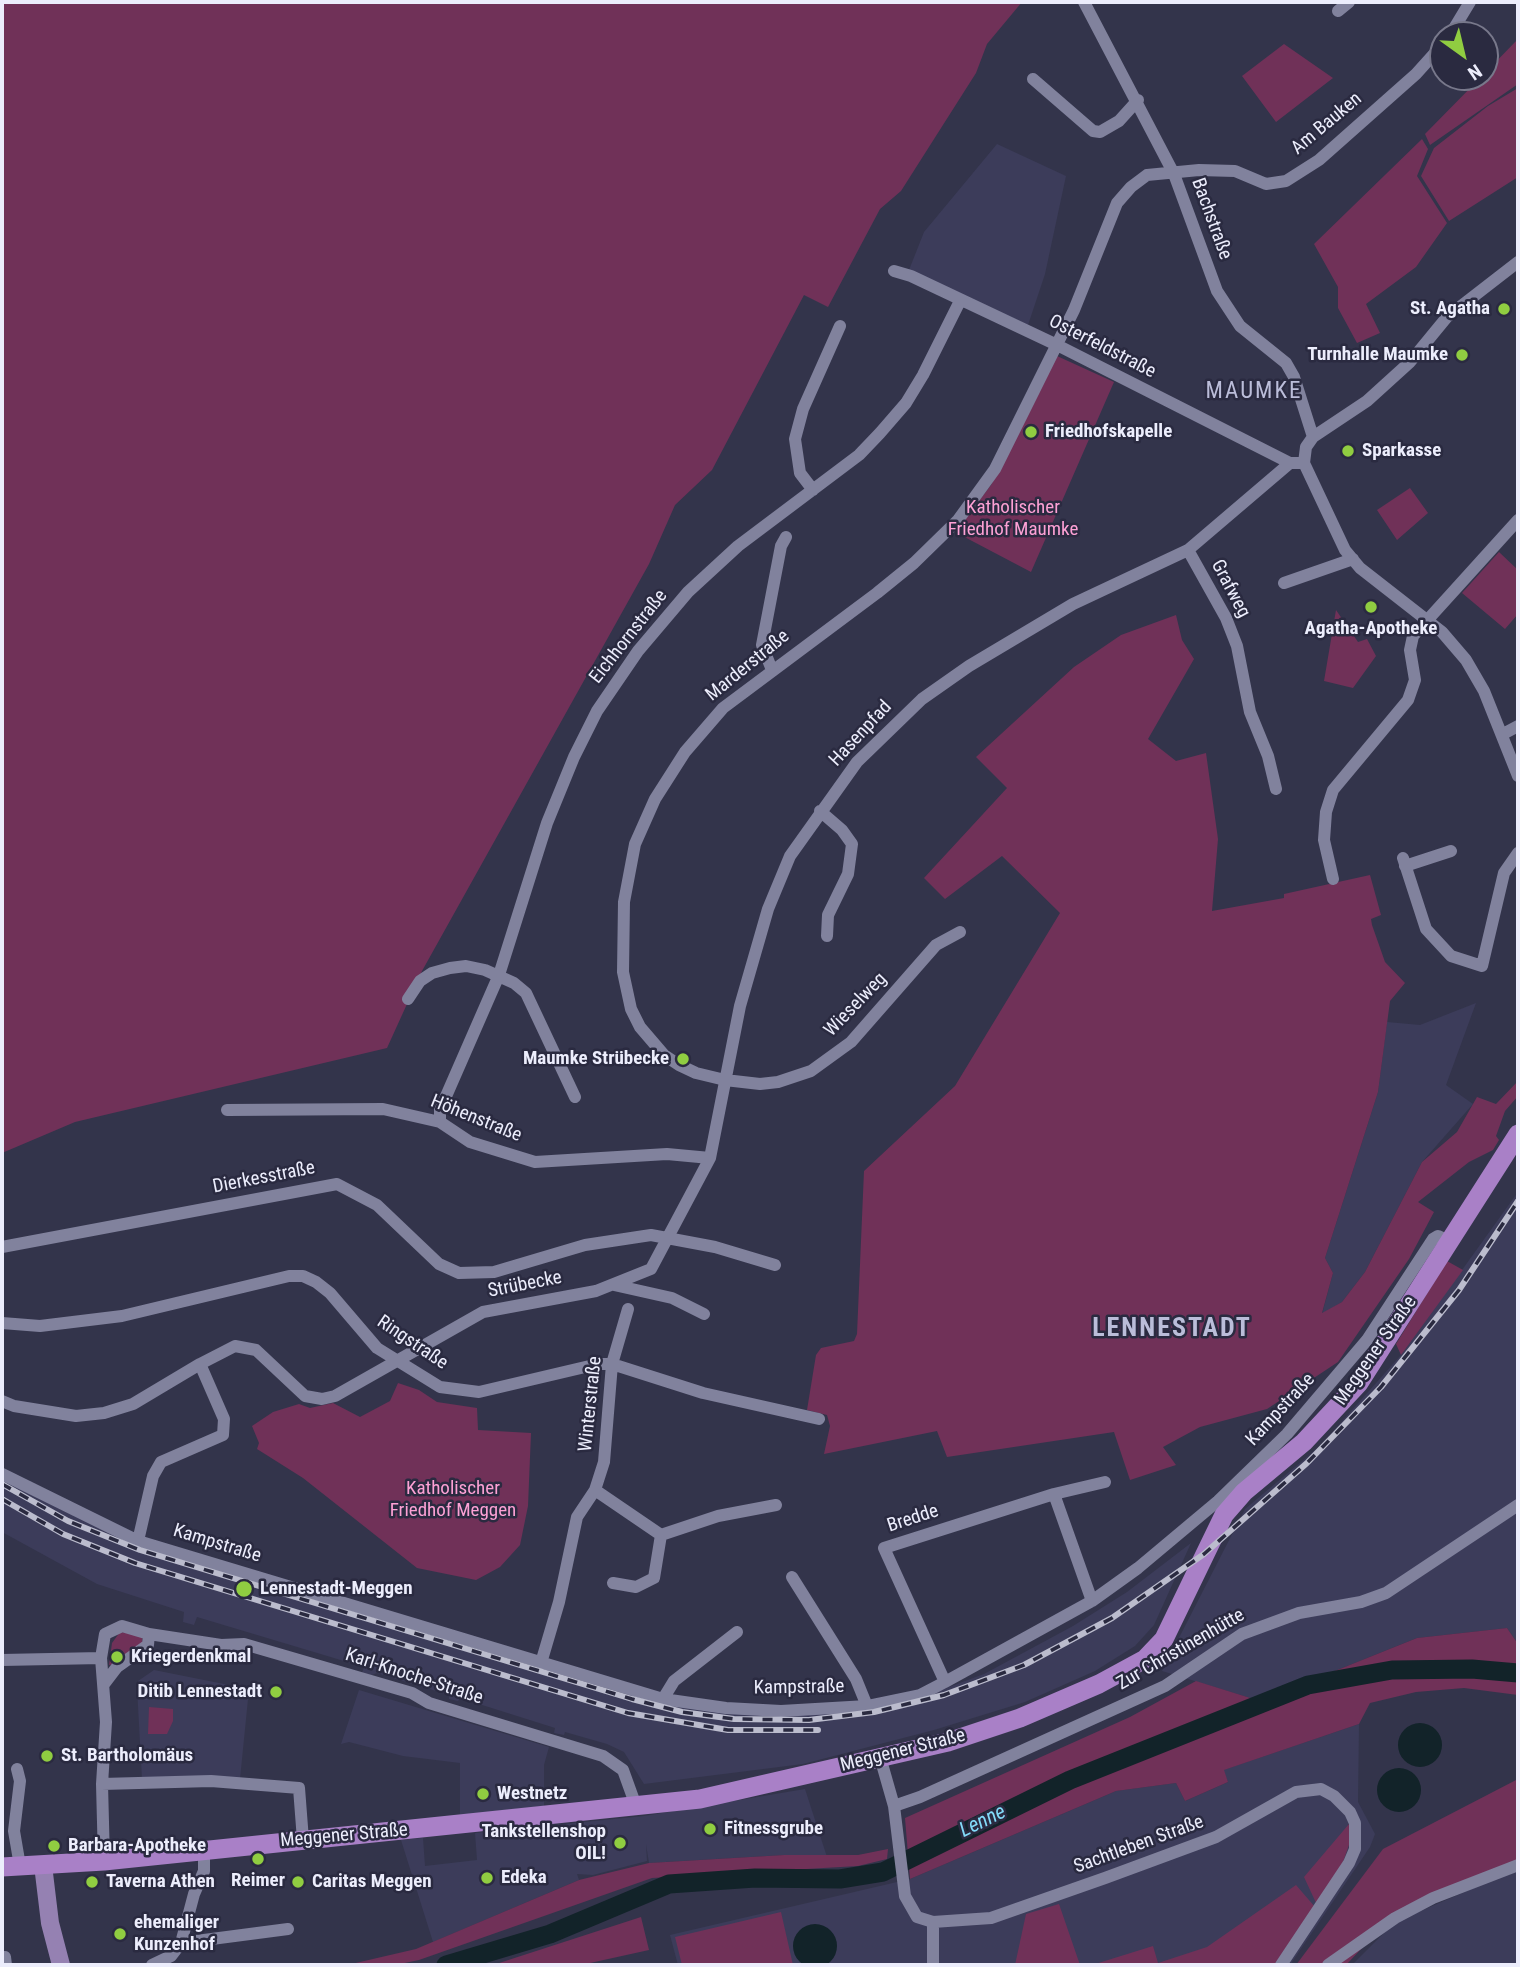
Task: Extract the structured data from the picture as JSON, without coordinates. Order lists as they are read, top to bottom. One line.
{"streets":{"main road":["Meggener Straße"],"street":["Am Bauken","Bachstraße","Osterfeldstraße","Grafweg","Eichhornstraße","Marderstraße","Hasenpfad","Wieselweg","Höhenstraße","Dierkesstraße","Strübecke","Ringstraße","Winterstraße","Kampstraße","Bredde","Zur Christinenhütte","Karl-Knoche-Straße","Sachtleben Straße"]},"crossings":[["Am Bauken","Bachstraße"],["Am Bauken","Osterfeldstraße"],["Am Bauken","Marderstraße"],["Osterfeldstraße","Grafweg"],["Osterfeldstraße","Eichhornstraße"],["Osterfeldstraße","Marderstraße"],["Grafweg","Hasenpfad"],["Eichhornstraße","Höhenstraße"],["Marderstraße","Hasenpfad"],["Marderstraße","Wieselweg"],["Marderstraße","Strübecke"],["Hasenpfad","Wieselweg"],["Hasenpfad","Strübecke"],["Wieselweg","Strübecke"],["Höhenstraße","Strübecke"],["Dierkesstraße","Strübecke"],["Strübecke","Ringstraße"],["Ringstraße","Winterstraße"],["Meggener Straße","Kampstraße"],["Meggener Straße","Karl-Knoche-Straße"],["Winterstraße","Kampstraße"],["Kampstraße","Bredde"]],"districts":["MAUMKE","LENNESTADT"],"water":["Lenne"],"parks":["Katholischer Friedhof Maumke","Katholischer Friedhof Meggen"],"places":["St. Agatha","Turnhalle Maumke","Friedhofskapelle","Sparkasse","Agatha-Apotheke","Maumke Strübecke","Lennestadt-Meggen","Kriegerdenkmal","Ditib Lennestadt","St. Bartholomäus","Westnetz","Fitnessgrube","Tankstellenshop OIL!","Barbara-Apotheke","Reimer","Edeka","Taverna Athen","Caritas Meggen","ehemaliger Kunzenhof"],"north":"bottom right"}
